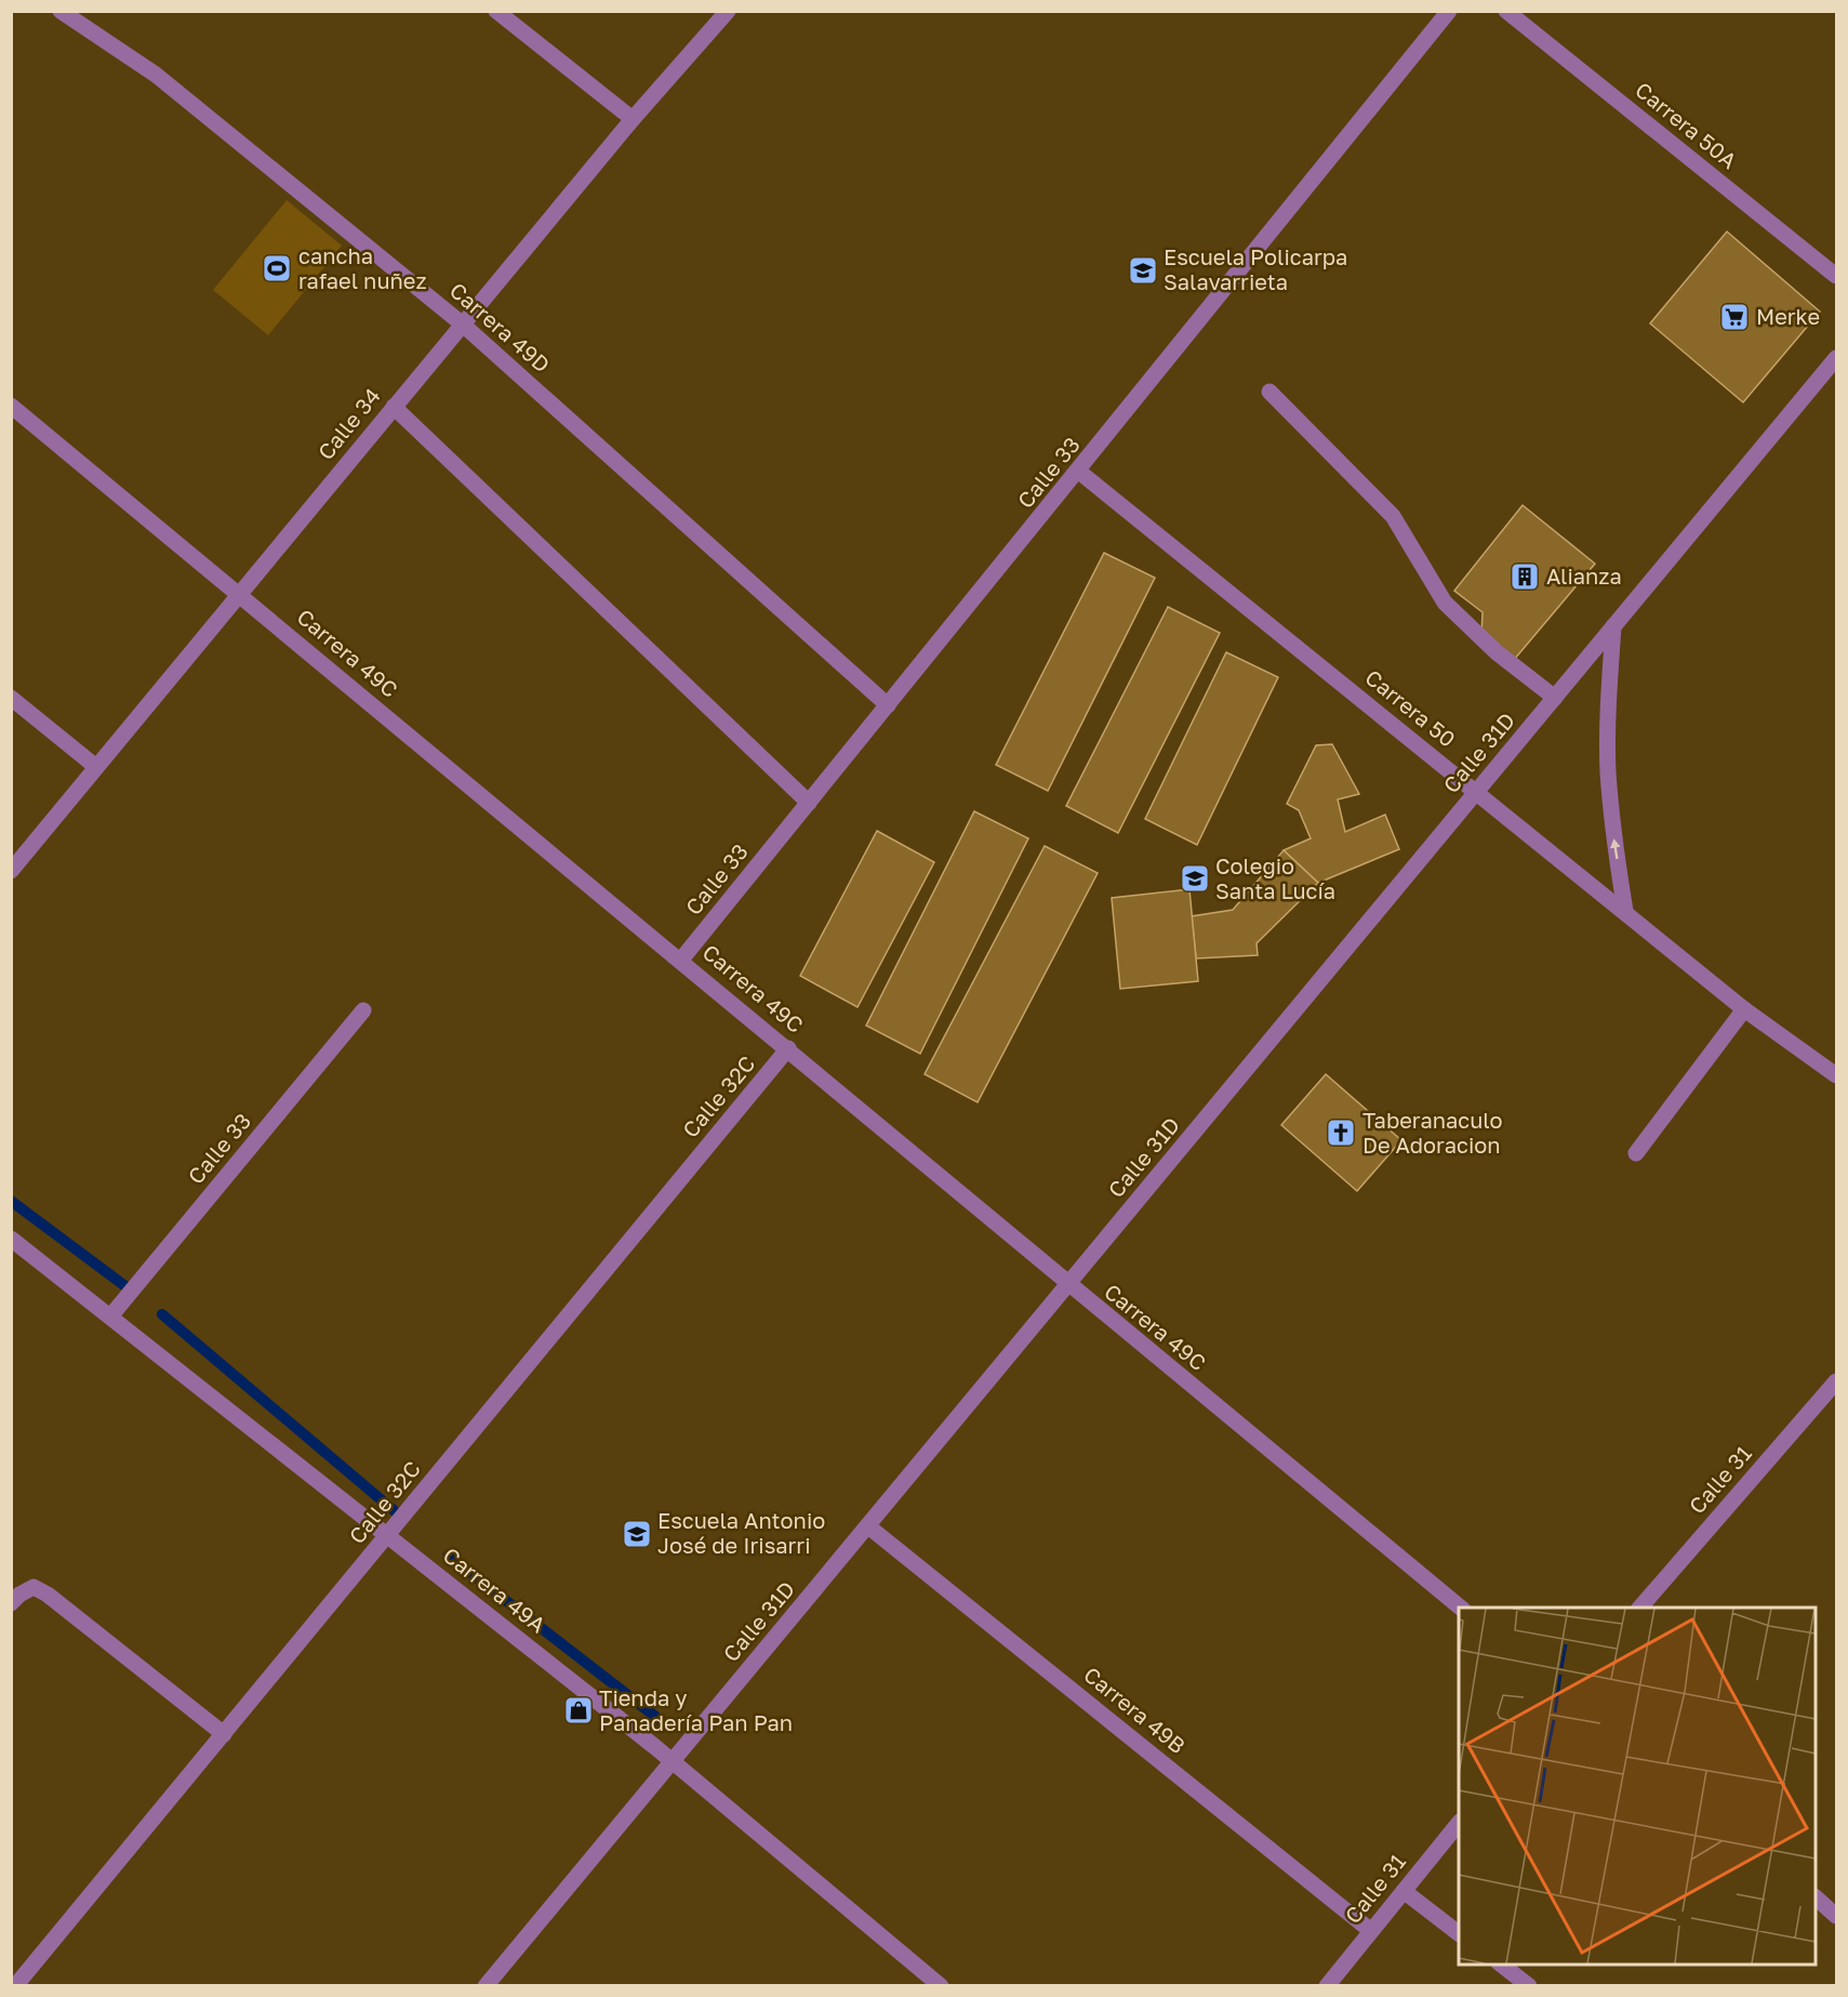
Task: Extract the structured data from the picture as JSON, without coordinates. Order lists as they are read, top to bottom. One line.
{"streets":{"street":["Carrera 50A","Carrera 49D","Calle 34","Calle 33","Carrera 49C","Carrera 50","Calle 31D","Calle 32C","Calle 31","Carrera 49A","Carrera 49B"]},"crossings":[["Carrera 49D","Calle 34"],["Carrera 49D","Calle 33"],["Calle 34","Carrera 49C"],["Calle 33","Carrera 49C"],["Calle 33","Carrera 50"],["Calle 33","Carrera 49A"],["Carrera 49C","Calle 31D"],["Carrera 49C","Calle 32C"],["Carrera 50","Calle 31D"],["Calle 31D","Carrera 49A"],["Calle 31D","Carrera 49B"],["Calle 32C","Carrera 49A"],["Calle 31","Carrera 49B"]],"places":{"sports":["cancha rafael nuñez"],"school or university":["Escuela Policarpa Salavarrieta","Colegio Santa Lucía","Escuela Antonio José de Irisarri"],"supermarket":["Merke"],"building":["Alianza"],"church":["Taberanaculo De Adoracion"],"shop":["Tienda y Panadería Pan Pan"]}}
